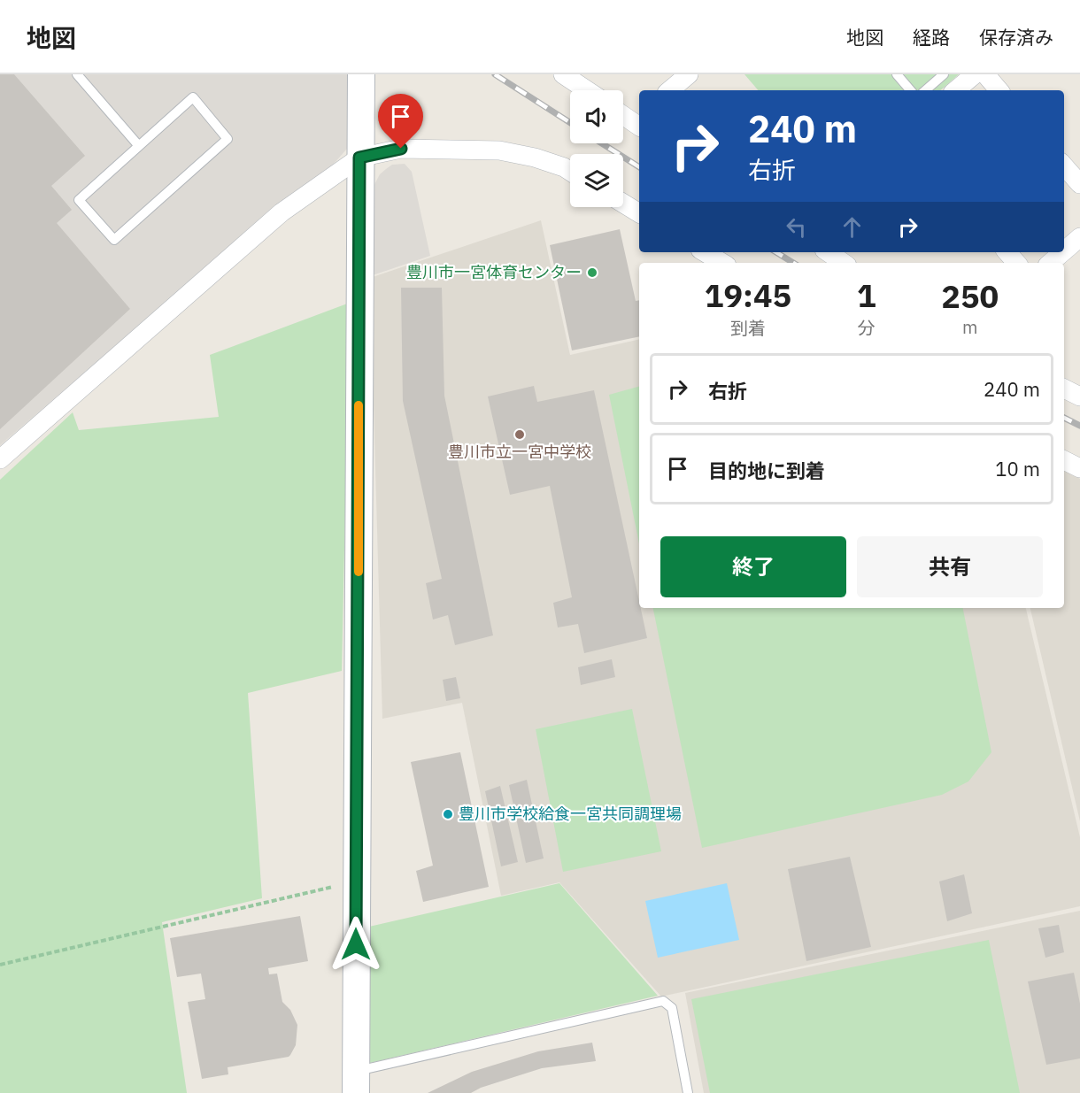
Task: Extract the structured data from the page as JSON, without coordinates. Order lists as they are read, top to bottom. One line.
{"places":["豊川市一宮体育センター","豊川市立一宮中学校","豊川市学校給食一宮共同調理場"],"page":{"header":"地図","nav":["地図","経路","保存済み"],"turn":["240 m","右折"],"eta":["19:45","到着","1","分","250","m"],"list":[{"name":"右折","value":"240 m"},{"name":"目的地に到着","value":"10 m"}],"buttons":["終了","共有"]}}
